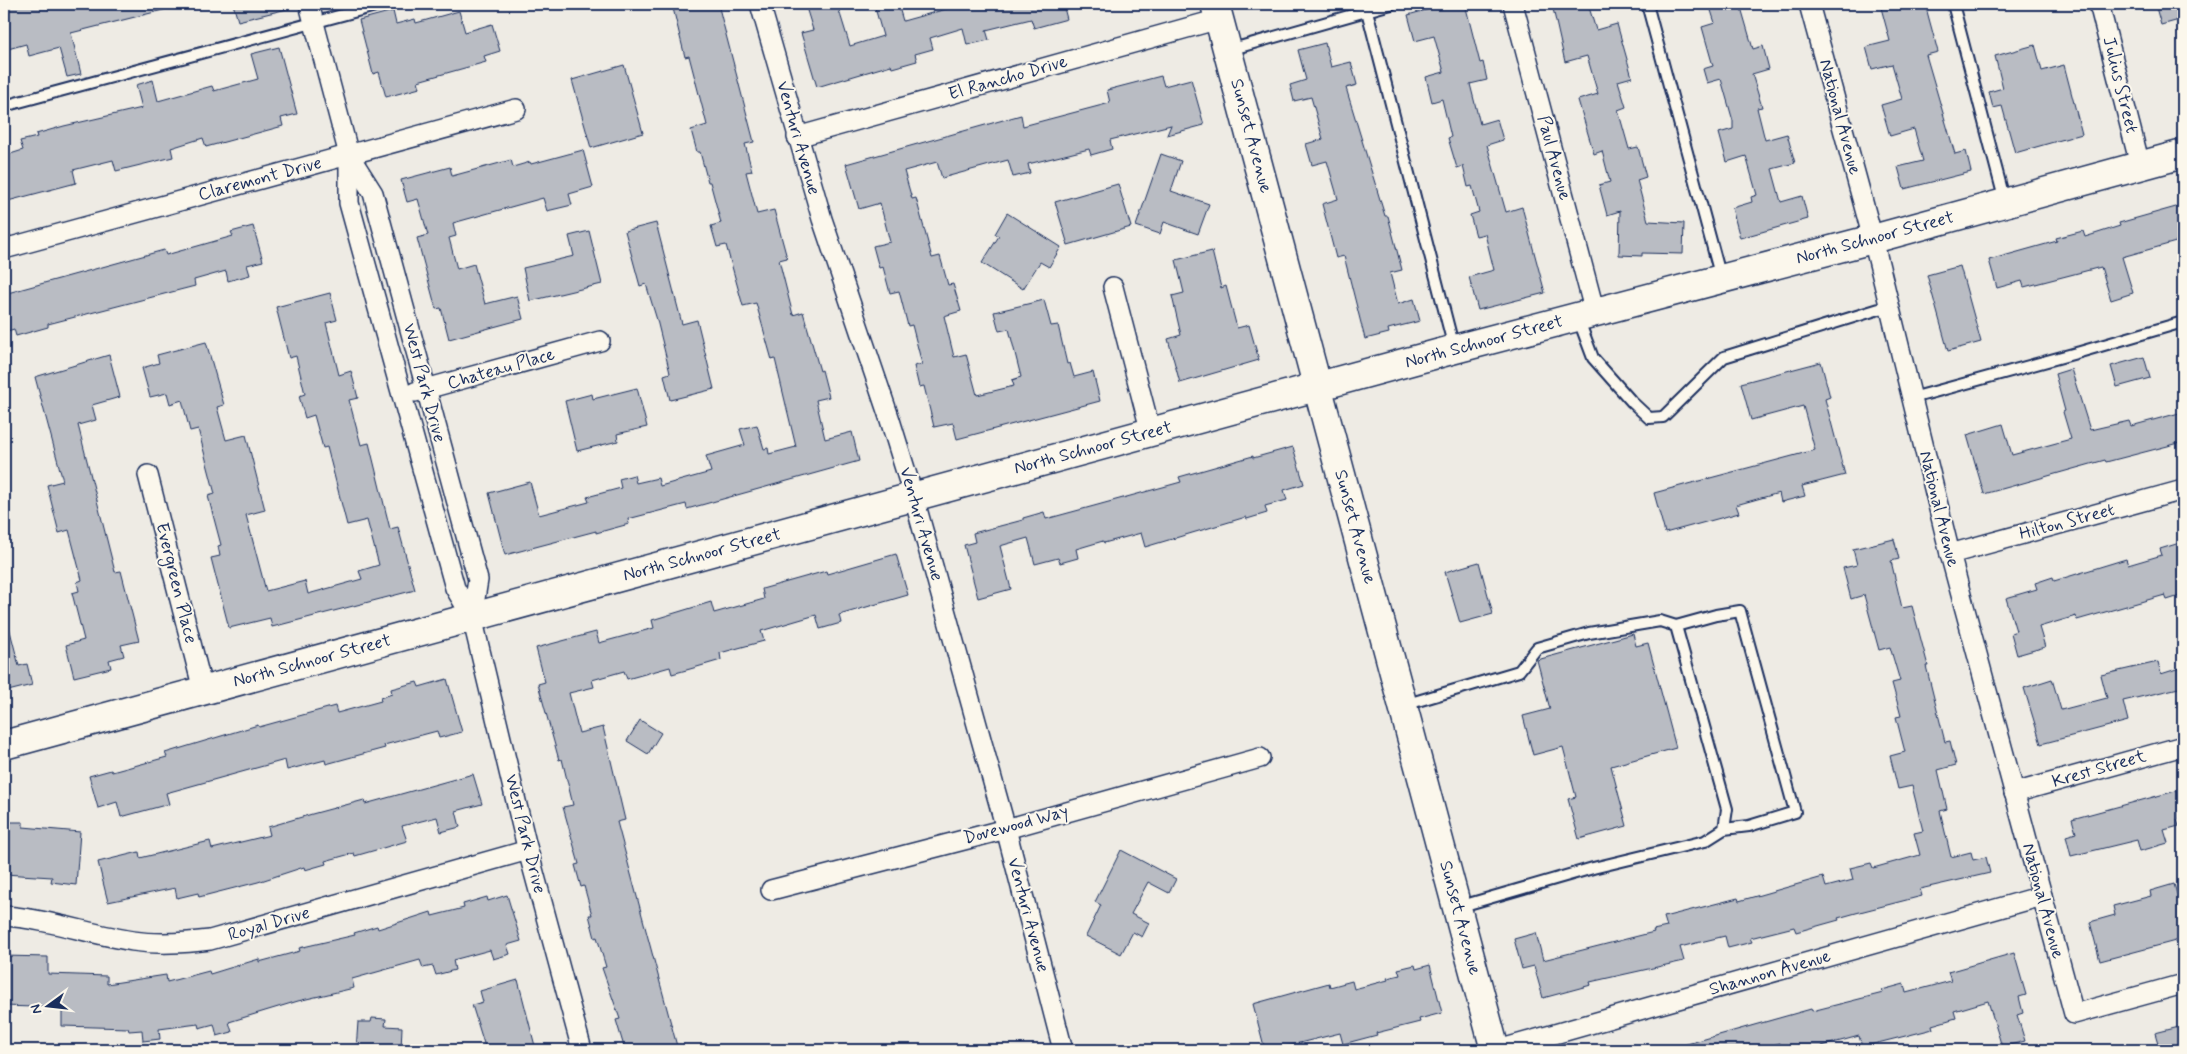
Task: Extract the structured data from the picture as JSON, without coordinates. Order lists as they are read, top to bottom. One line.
{"streets":{"street":["El Rancho Drive","Julius Street","National Avenue","Sunset Avenue","Venturi Avenue","Paul Avenue","Claremont Drive","North Schnoor Street","Chateau Place","West Park Drive","Hilton Street","Evergreen Place","Krest Street","Dovewood Way","Royal Drive","Shannon Avenue"]},"crossings":[["El Rancho Drive","Sunset Avenue"],["El Rancho Drive","Venturi Avenue"],["Julius Street","North Schnoor Street"],["National Avenue","North Schnoor Street"],["National Avenue","Hilton Street"],["National Avenue","Krest Street"],["National Avenue","Shannon Avenue"],["Sunset Avenue","North Schnoor Street"],["Sunset Avenue","Shannon Avenue"],["Venturi Avenue","North Schnoor Street"],["Venturi Avenue","Dovewood Way"],["Paul Avenue","North Schnoor Street"],["Claremont Drive","West Park Drive"],["North Schnoor Street","West Park Drive"],["North Schnoor Street","Evergreen Place"],["Chateau Place","West Park Drive"],["West Park Drive","Royal Drive"]],"north":"left"}
